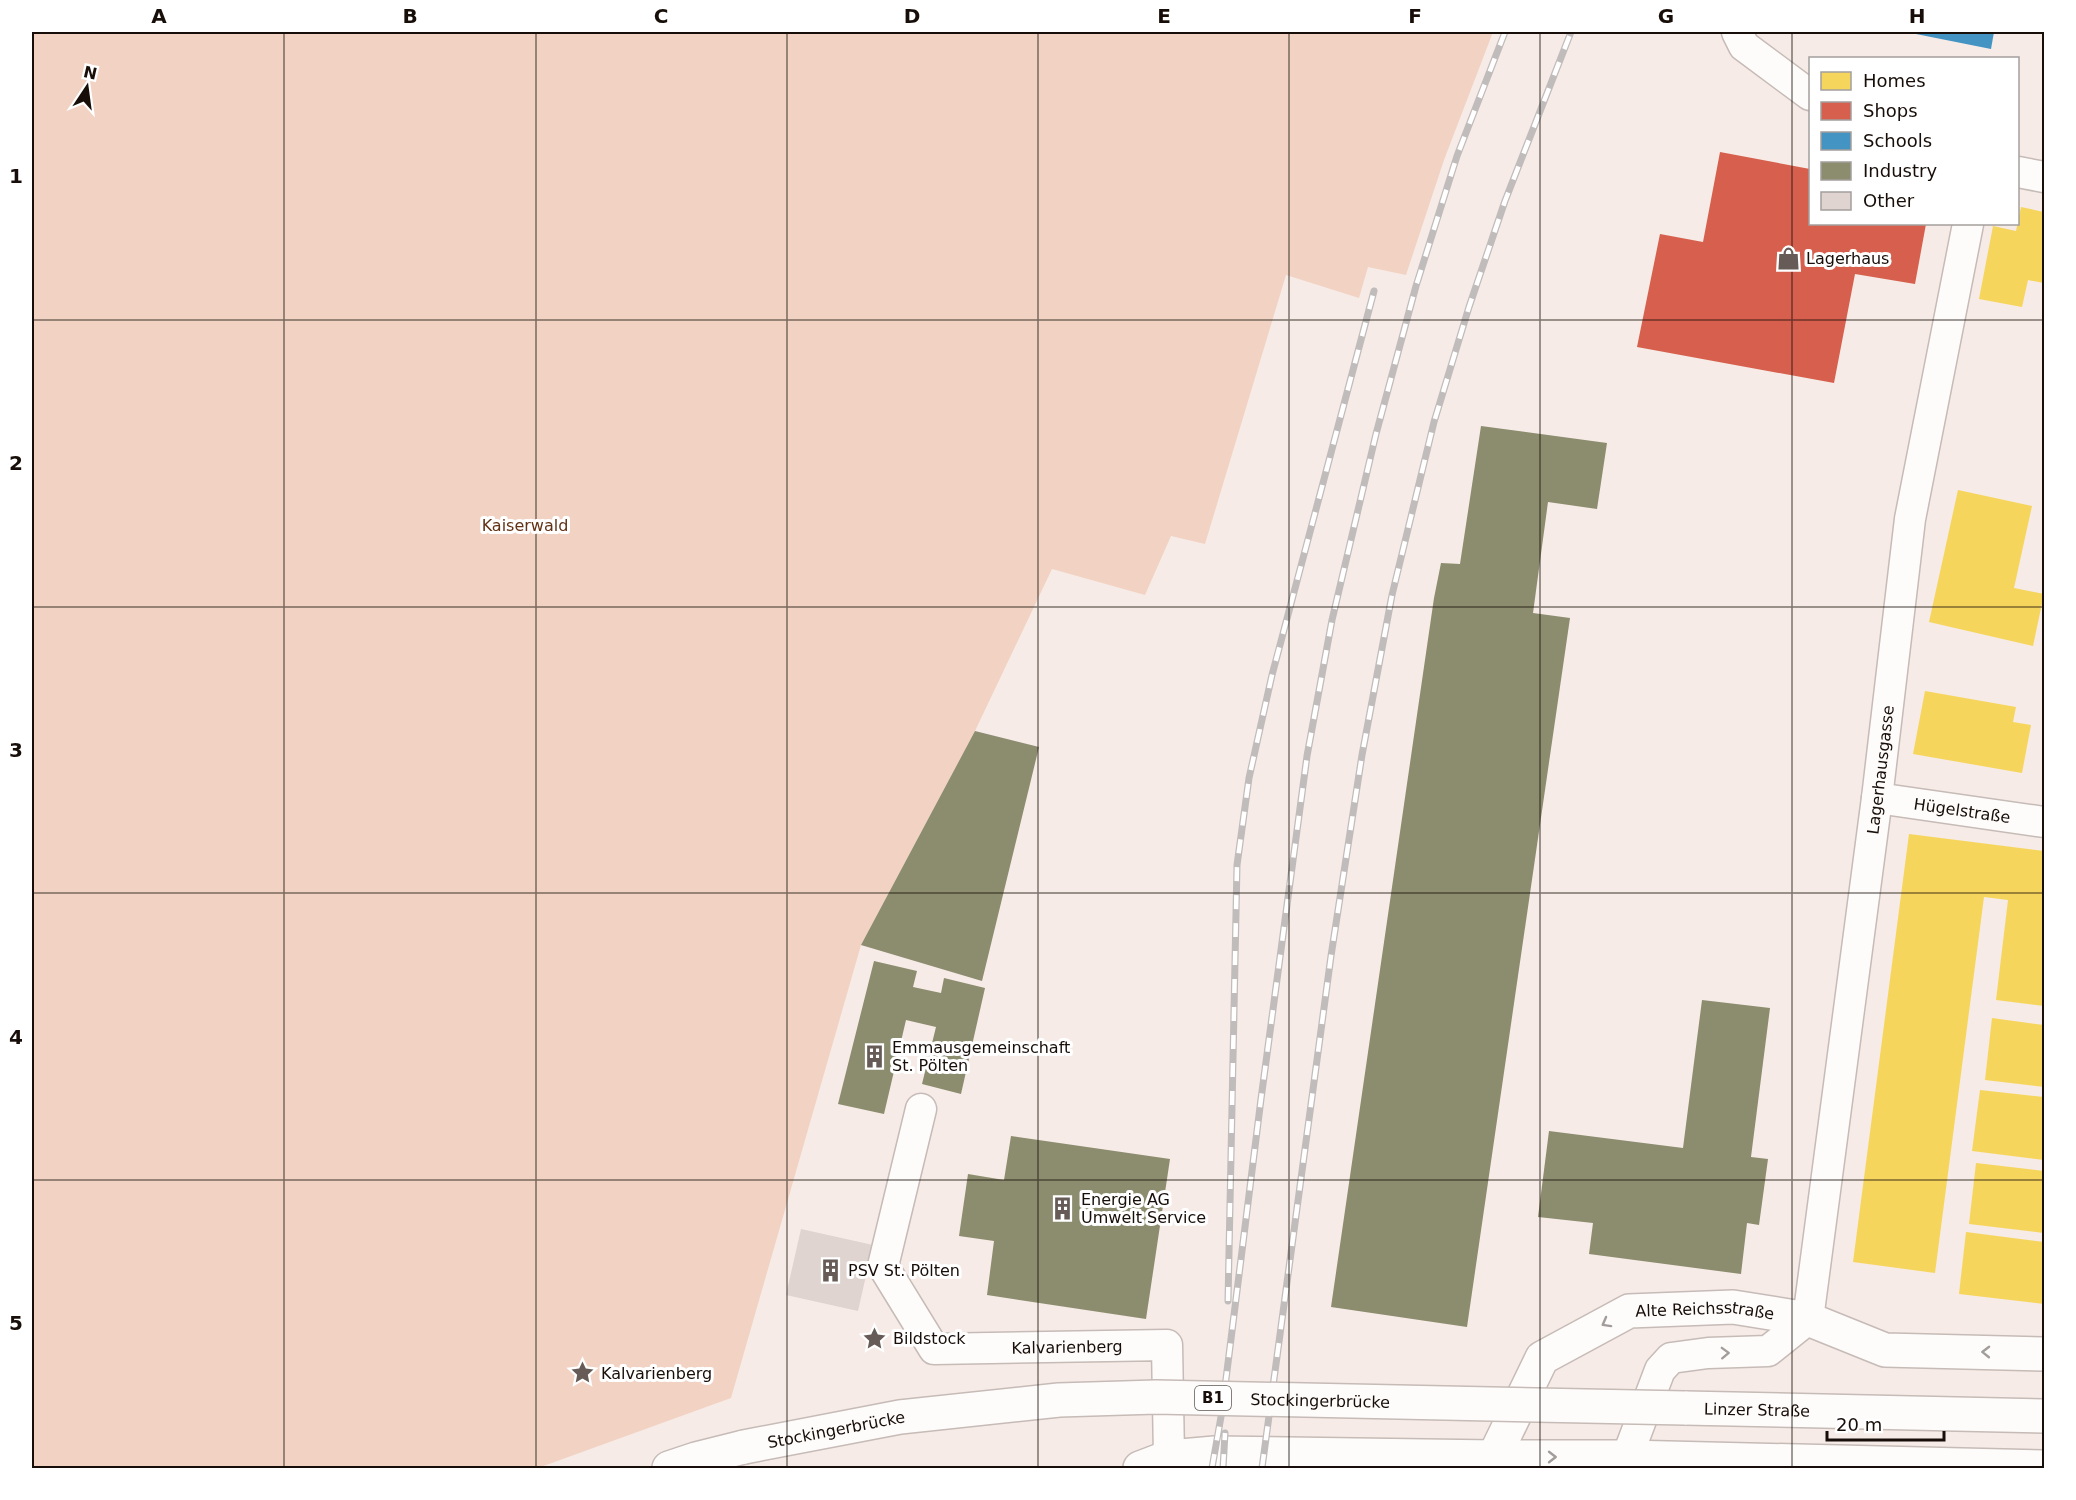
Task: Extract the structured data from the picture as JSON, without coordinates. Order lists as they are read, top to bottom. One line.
{"streets":{"street":["Lagerhausgasse","Hügelstraße","Alte Reichsstraße","Kalvarienberg","B1","Stockingerbrücke","Linzer Straße"]},"crossings":[["Lagerhausgasse","Hügelstraße"],["Lagerhausgasse","Alte Reichsstraße"],["Stockingerbrücke","Linzer Straße"]],"parks":["Kaiserwald"],"places":{"shop":["Lagerhaus"],"building":["Emmausgemeinschaft St. Pölten","Energie AG Umwelt Service","PSV St. Pölten"],"place":["Bildstock","Kalvarienberg"]},"legend":["Homes","Shops","Schools","Industry","Other"],"scale_bar":"20 m","north":"top","grid":{"columns":["A","B","C","D","E","F","G","H"],"rows":["1","2","3","4","5"]}}
